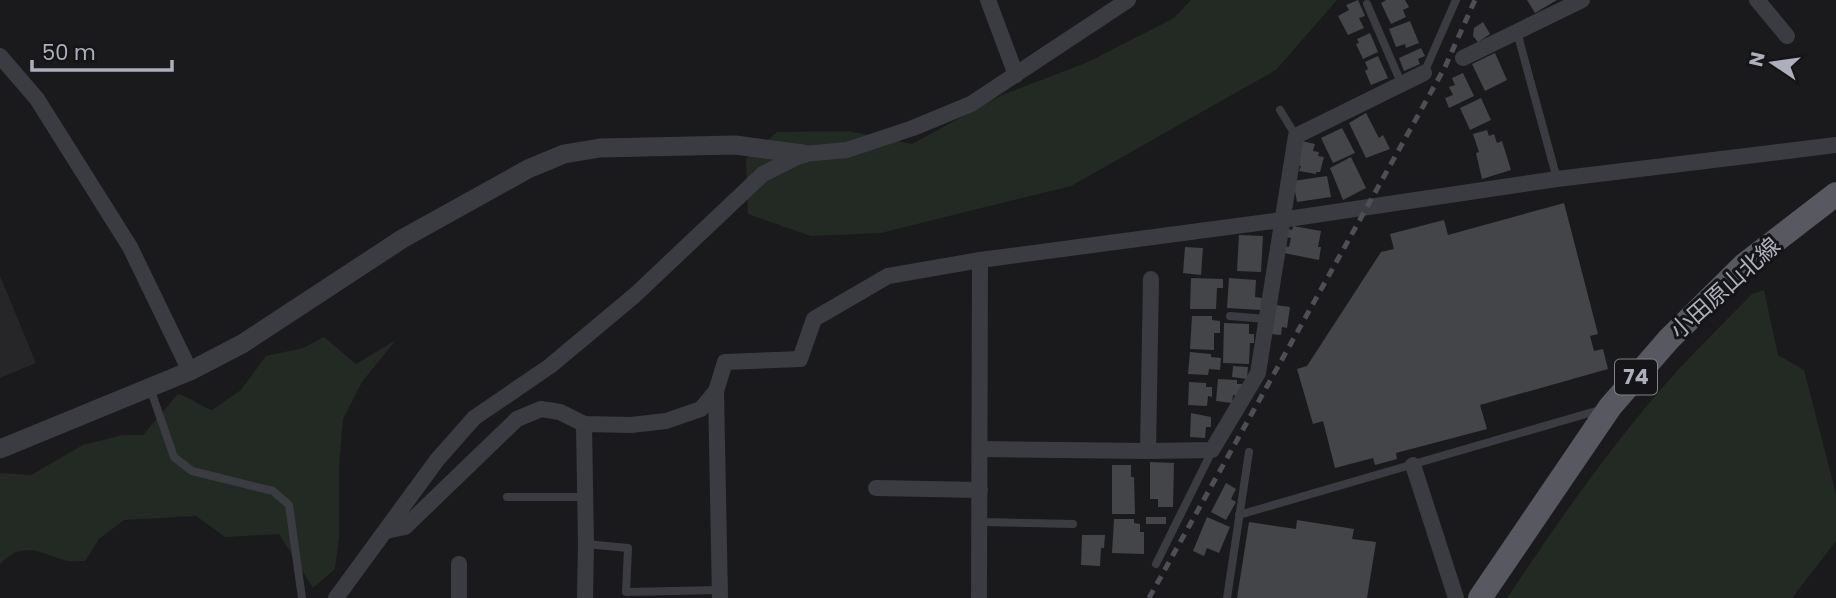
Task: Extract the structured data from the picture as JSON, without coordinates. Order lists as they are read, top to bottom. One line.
{"streets":{"main road":["小田原山北線","74"]},"scale_bar":"50 m","north":"left"}
